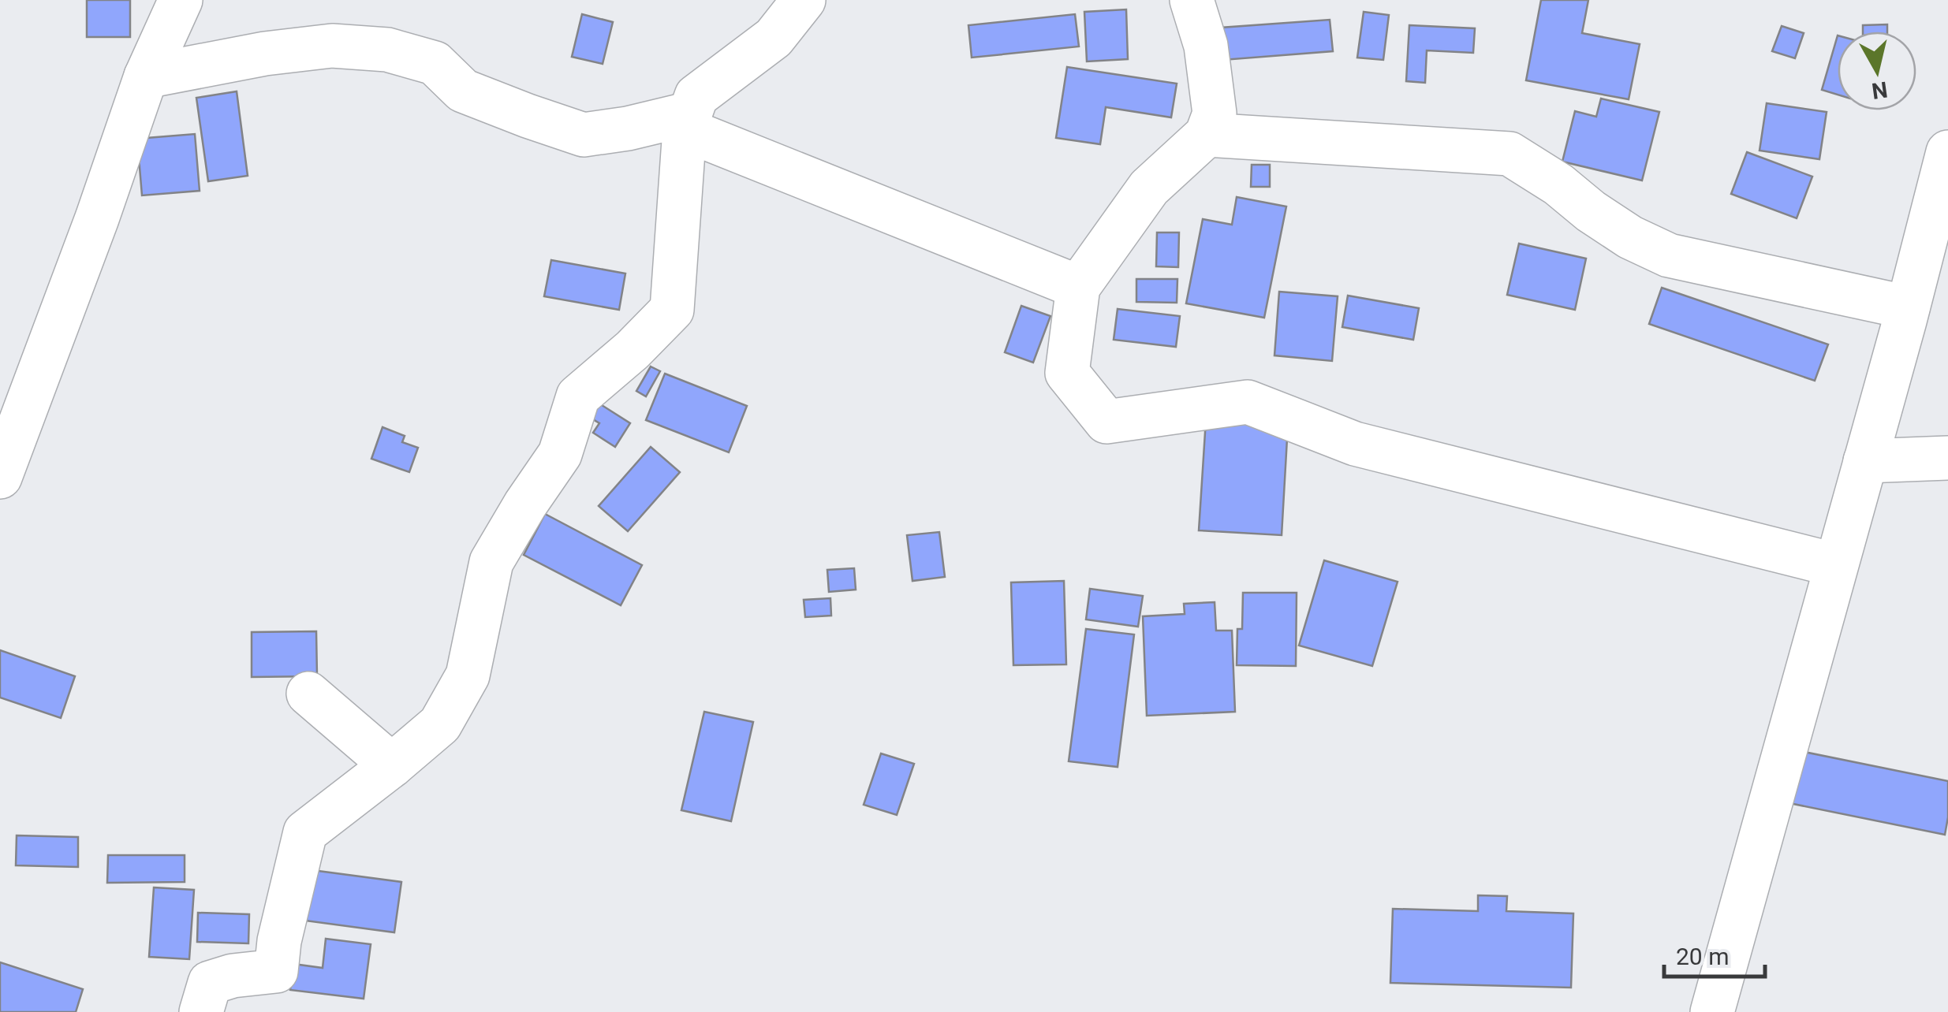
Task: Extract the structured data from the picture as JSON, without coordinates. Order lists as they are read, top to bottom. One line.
{"scale_bar":"20 m","north":"bottom"}
